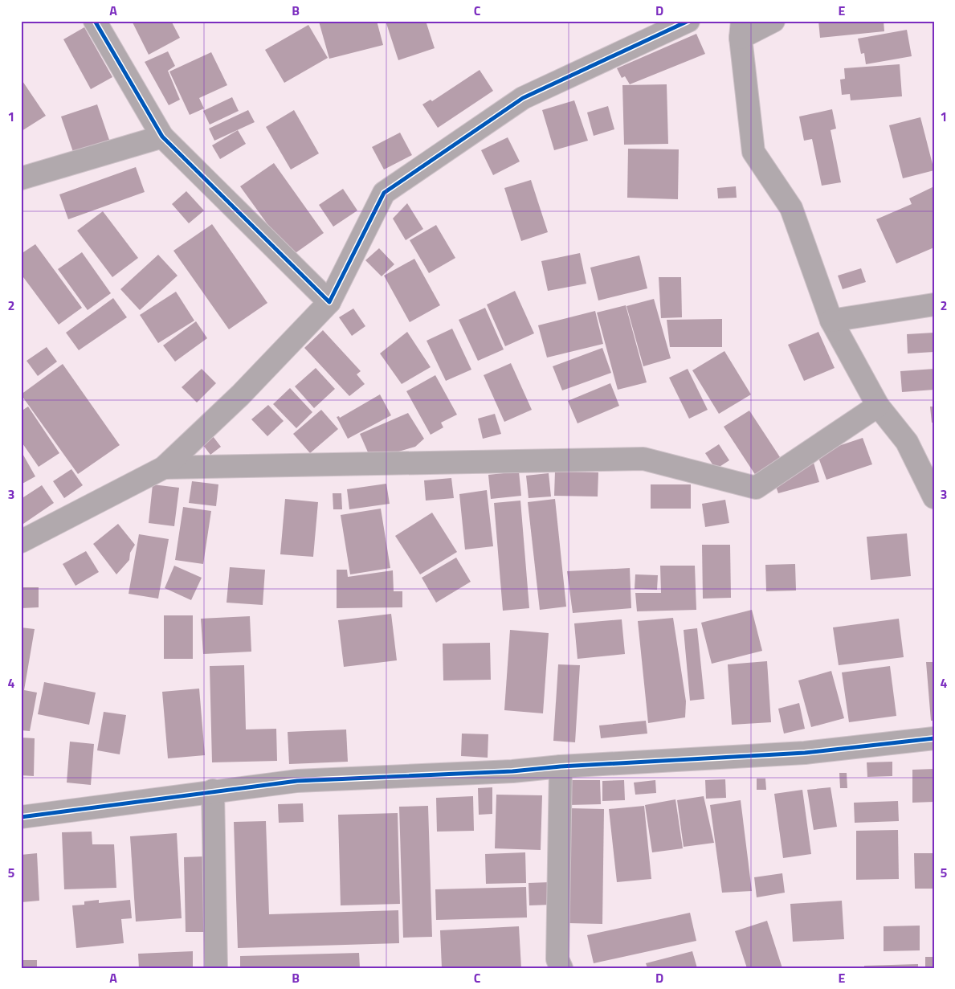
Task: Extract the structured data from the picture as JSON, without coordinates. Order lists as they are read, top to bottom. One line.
{"grid":{"columns":["A","B","C","D","E"],"rows":["1","2","3","4","5"]}}
